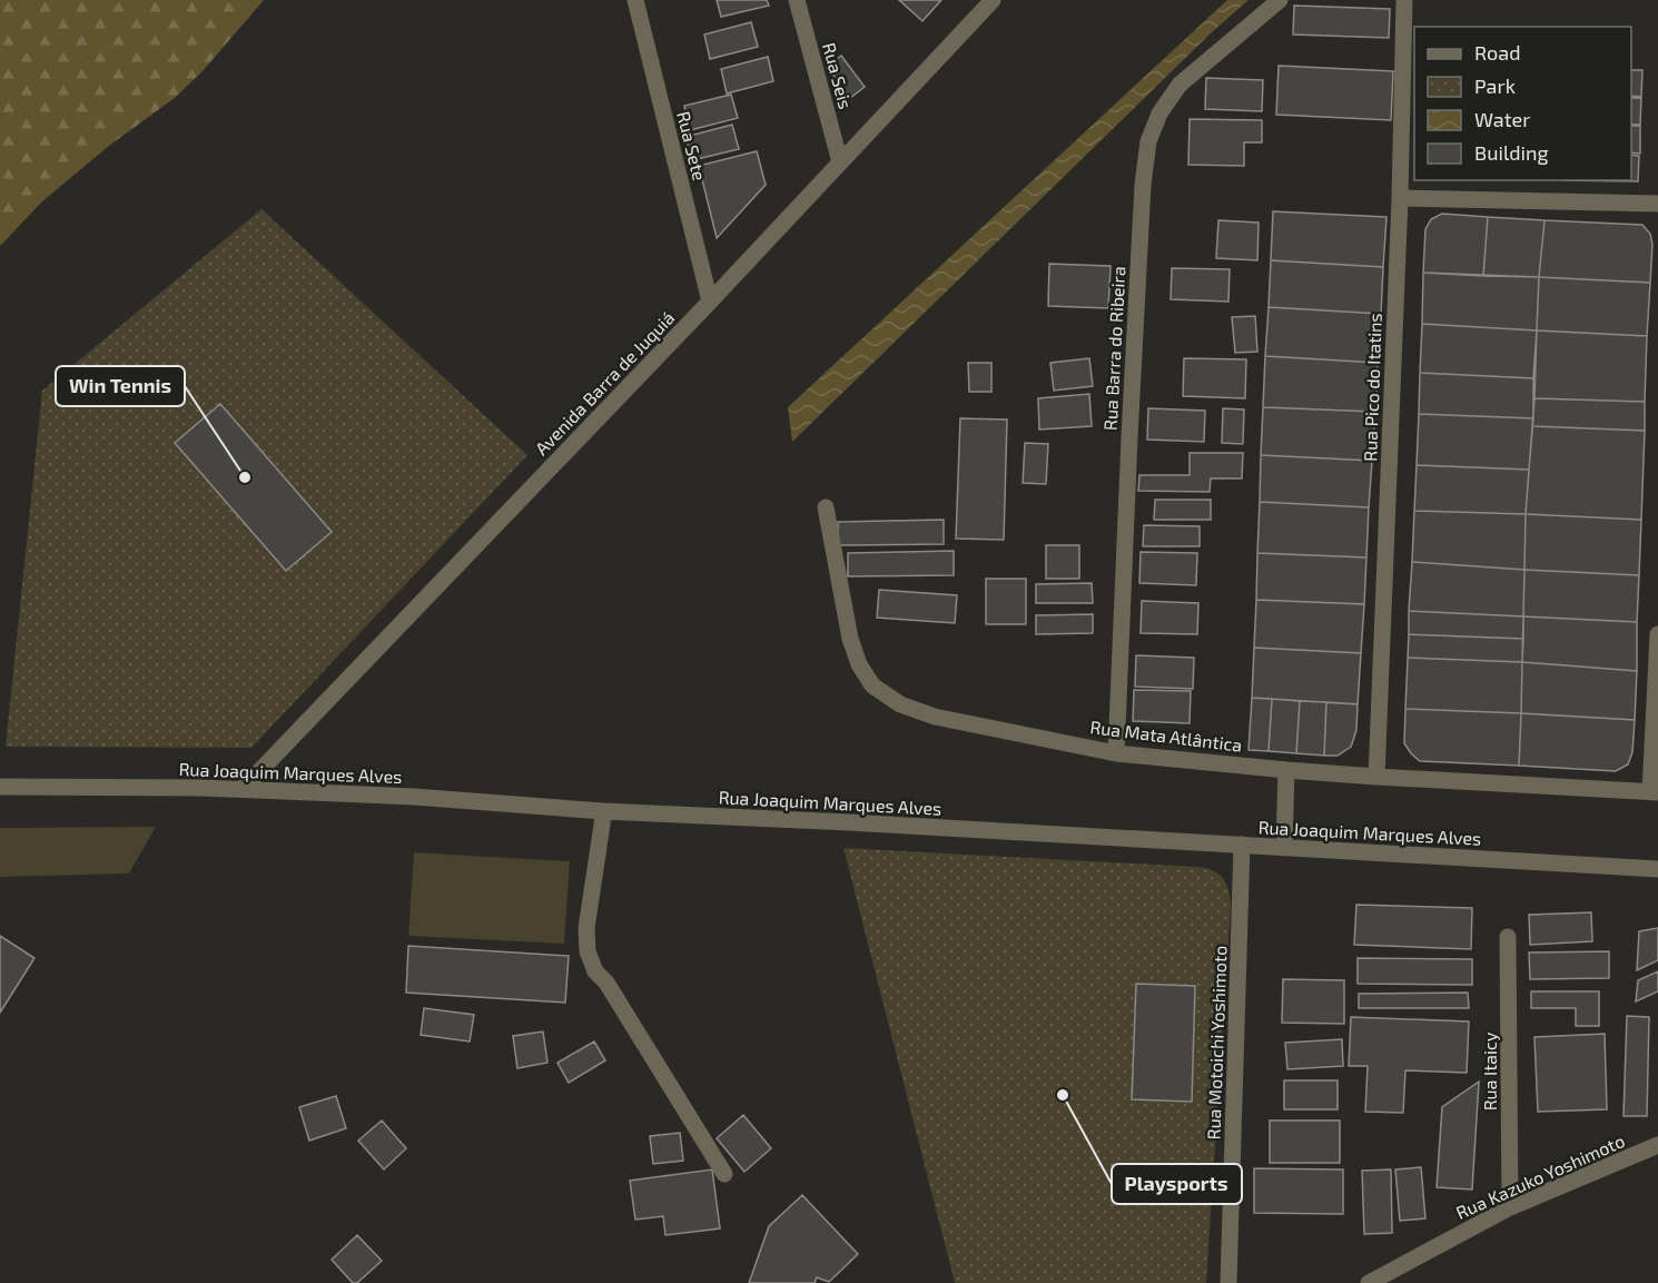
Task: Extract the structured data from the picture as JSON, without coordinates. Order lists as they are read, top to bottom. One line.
{"streets":{"street":["Rua Seis","Rua Sete","Rua Barra do Ribeira","Avenida Barra de Juquiá","Rua Pico do Itatins","Rua Mata Atlântica","Rua Joaquim Marques Alves","Rua Motoichi Yoshimoto","Rua Itaicy","Rua Kazuko Yoshimoto"]},"crossings":[["Rua Seis","Avenida Barra de Juquiá"],["Rua Sete","Avenida Barra de Juquiá"],["Rua Barra do Ribeira","Rua Mata Atlântica"],["Avenida Barra de Juquiá","Rua Joaquim Marques Alves"],["Rua Pico do Itatins","Rua Mata Atlântica"],["Rua Joaquim Marques Alves","Rua Motoichi Yoshimoto"],["Rua Itaicy","Rua Kazuko Yoshimoto"]],"places":["Win Tennis","Playsports"],"legend":["Road","Park","Water","Building"]}
